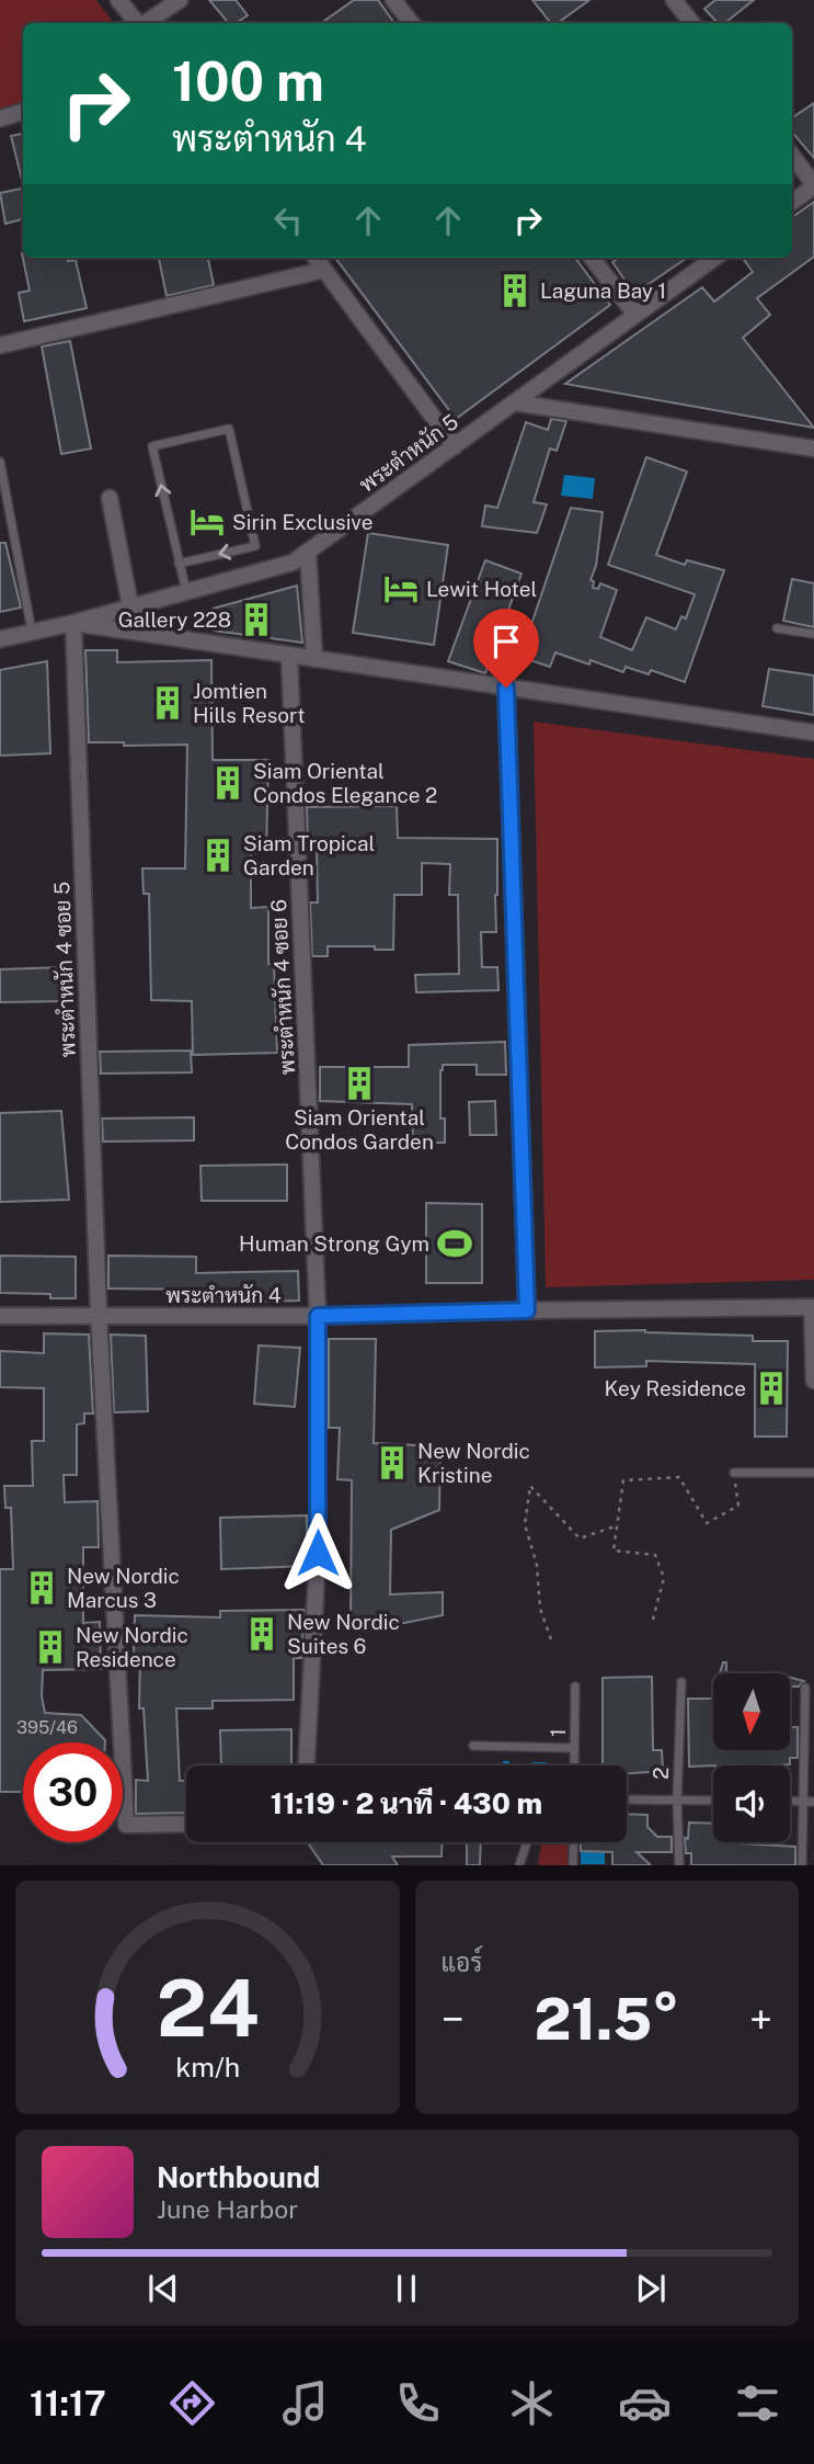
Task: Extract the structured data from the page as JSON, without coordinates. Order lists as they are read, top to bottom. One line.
{"streets":{"street":["พระตำหนัก 5","พระตำหนัก 4 ซอย 5","พระตำหนัก 4 ซอย 6","พระตำหนัก 4"],"lane":["1","2"]},"crossings":[["พระตำหนัก 5","พระตำหนัก 4 ซอย 5"],["พระตำหนัก 4 ซอย 5","พระตำหนัก 4"],["พระตำหนัก 4 ซอย 6","พระตำหนัก 4"]],"places":{"building":["Laguna Bay 1","Gallery 228","Jomtien Hills Resort","Siam Oriental Condos Elegance 2","Siam Tropical Garden","Siam Oriental Condos Garden","Key Residence","New Nordic Kristine","New Nordic Marcus 3","New Nordic Suites 6","New Nordic Residence"],"hotel":["Sirin Exclusive","Lewit Hotel"],"sports":["Human Strong Gym"]},"house_numbers":["395/46"],"north":"bottom","page":{"turn":["100 m","พระตำหนัก 4"],"limit":"30","trip":"11:19 · 2 นาที · 430 m","tile":"แอร์","heat":["−","21.5°","+"],"song":["Northbound","June Harbor"],"tabs":"11:17","gauge":["24","km/h"]}}
